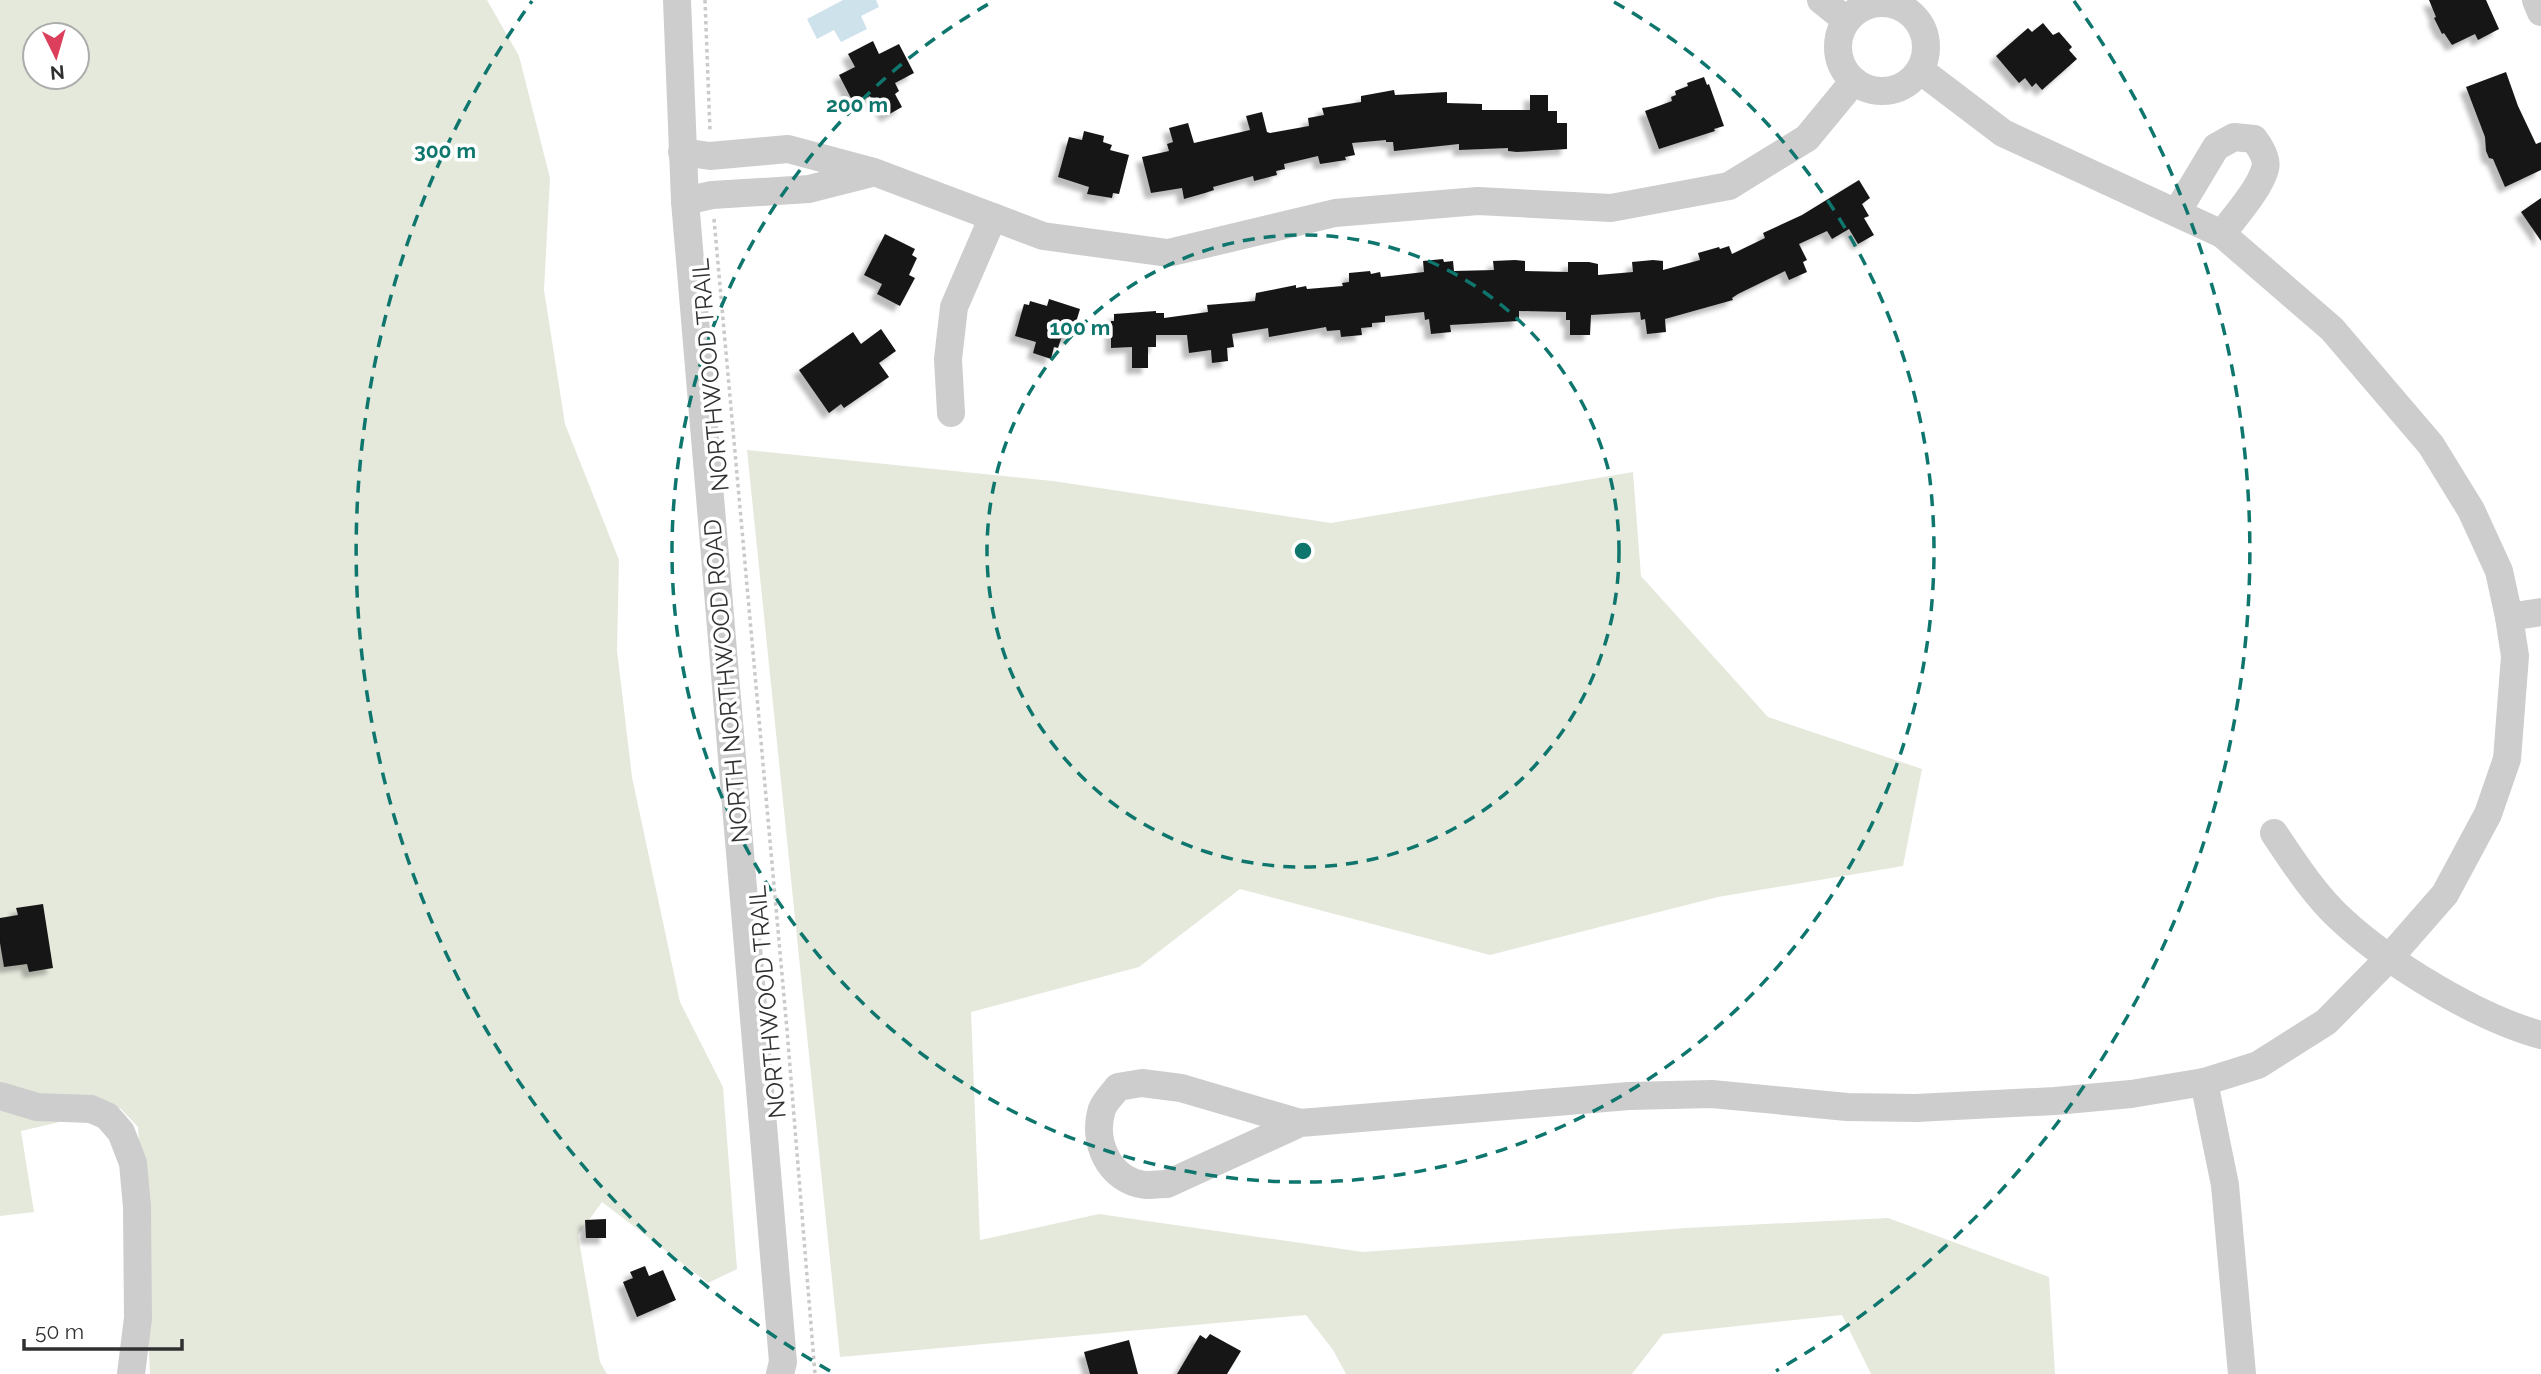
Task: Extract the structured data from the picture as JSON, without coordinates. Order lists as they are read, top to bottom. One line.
{"streets":{"street":["NORTH NORTHWOOD ROAD"],"path":["NORTHWOOD TRAIL"]},"crossings":[["NORTHWOOD TRAIL","NORTH NORTHWOOD ROAD"]],"scale_bar":"50 m","north":"bottom","rings":["200 m","300 m","100 m"]}
